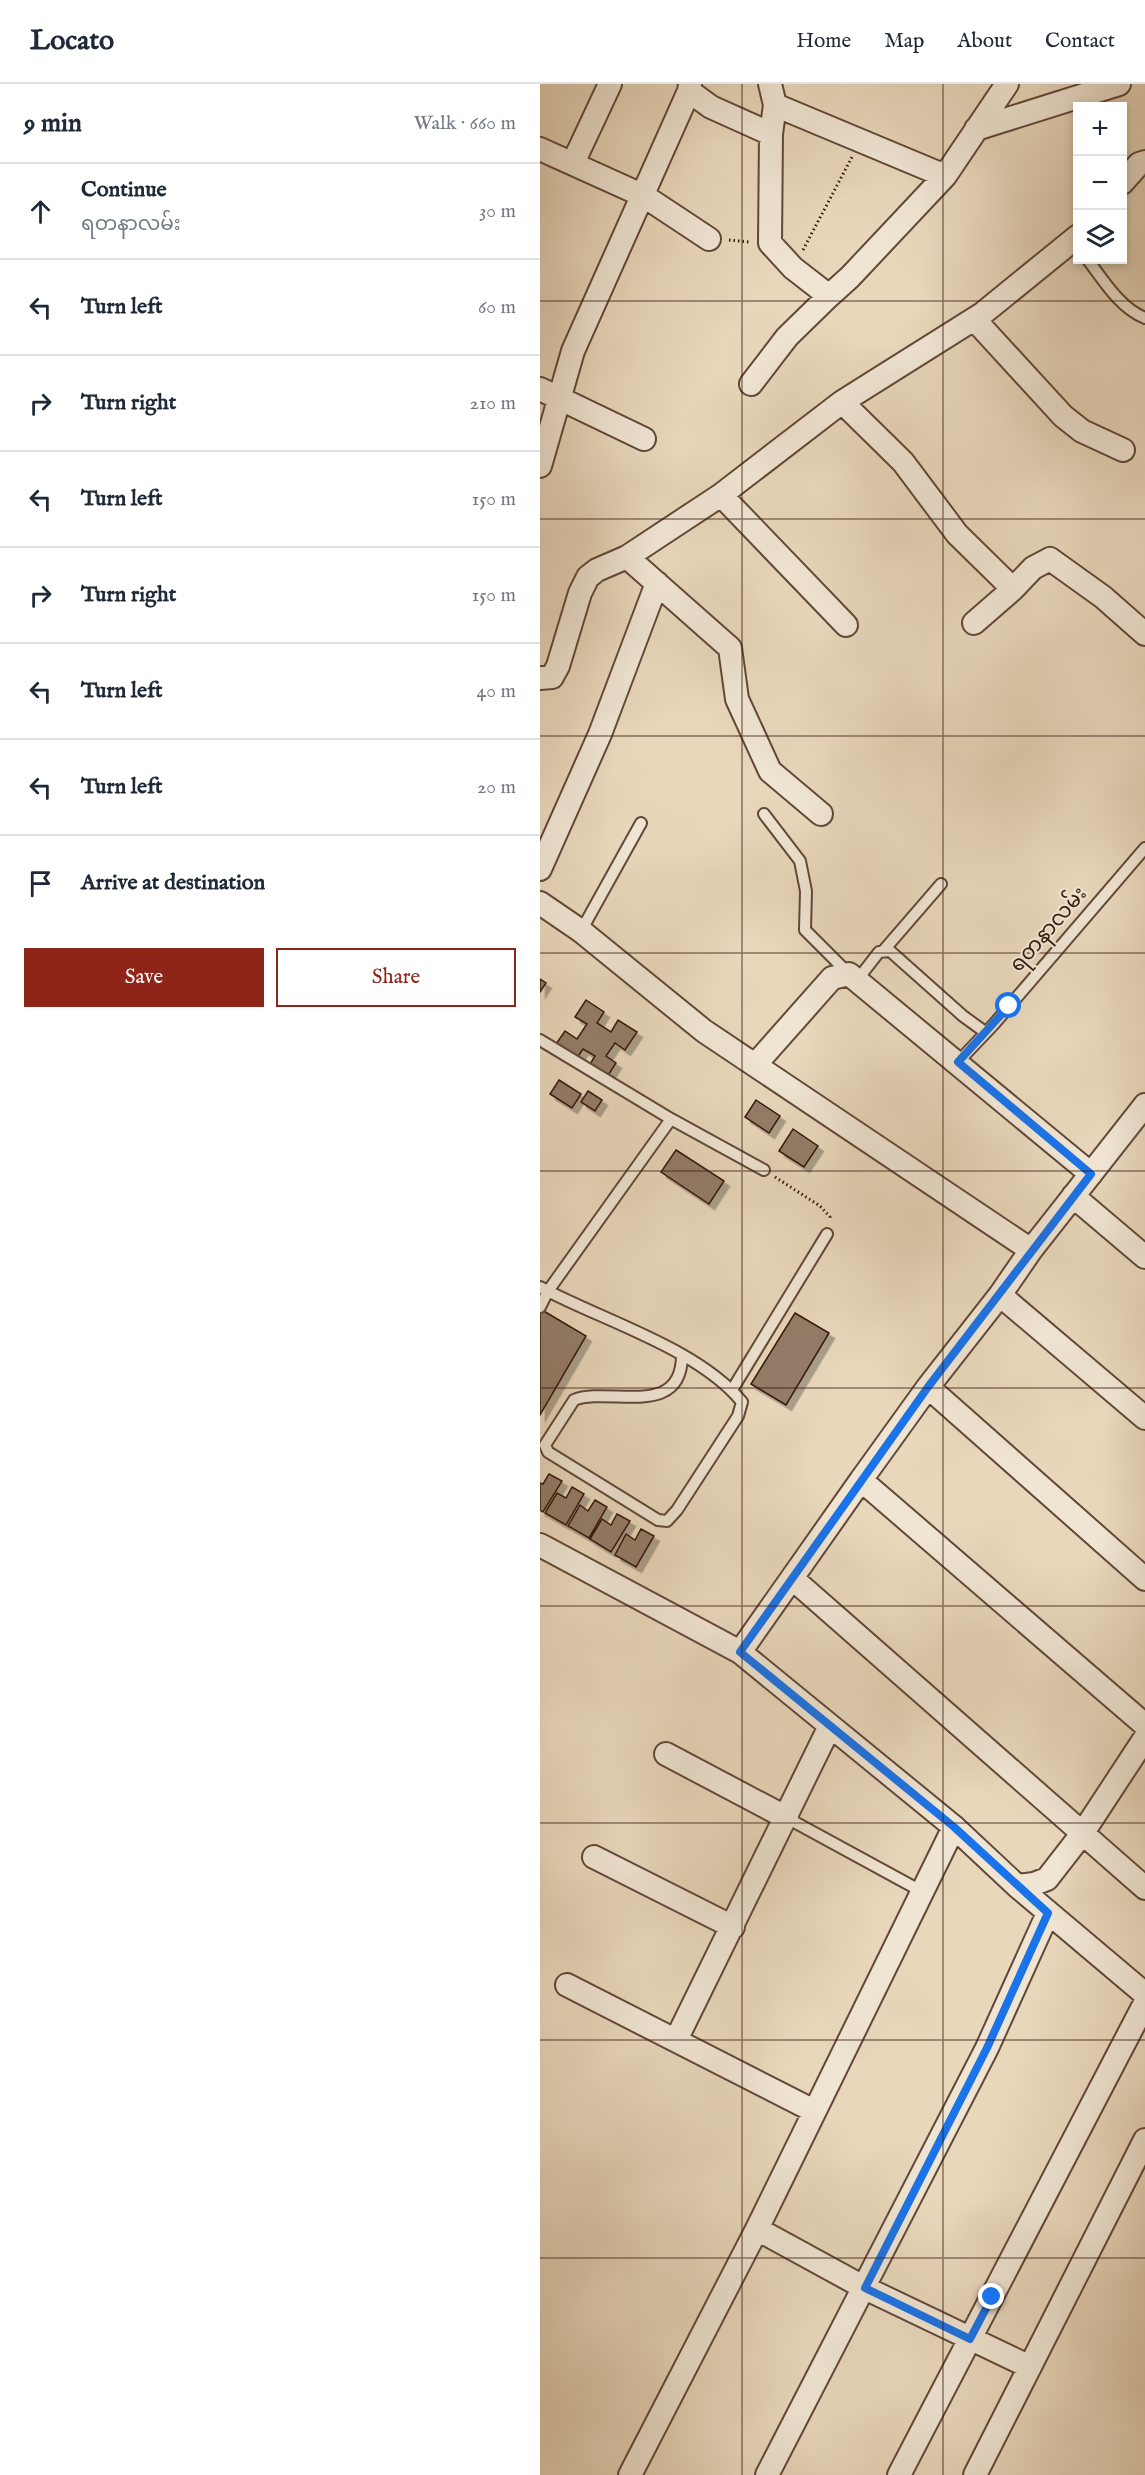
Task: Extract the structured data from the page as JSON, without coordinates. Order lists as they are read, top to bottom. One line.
{"streets":{"lane":["ရတနာလမ်း"]},"page":{"header":"Locato","nav":["Home","Map","About","Contact"],"heading":["9 min","Walk · 660 m"],"map_buttons":["+","−"],"list":[["Continue","ရတနာလမ်း","30 m"],["Turn left","60 m"],["Turn right","210 m"],["Turn left","150 m"],["Turn right","150 m"],["Turn left","40 m"],["Turn left","20 m"],"Arrive at destination"],"buttons":["Save","Share"]}}
